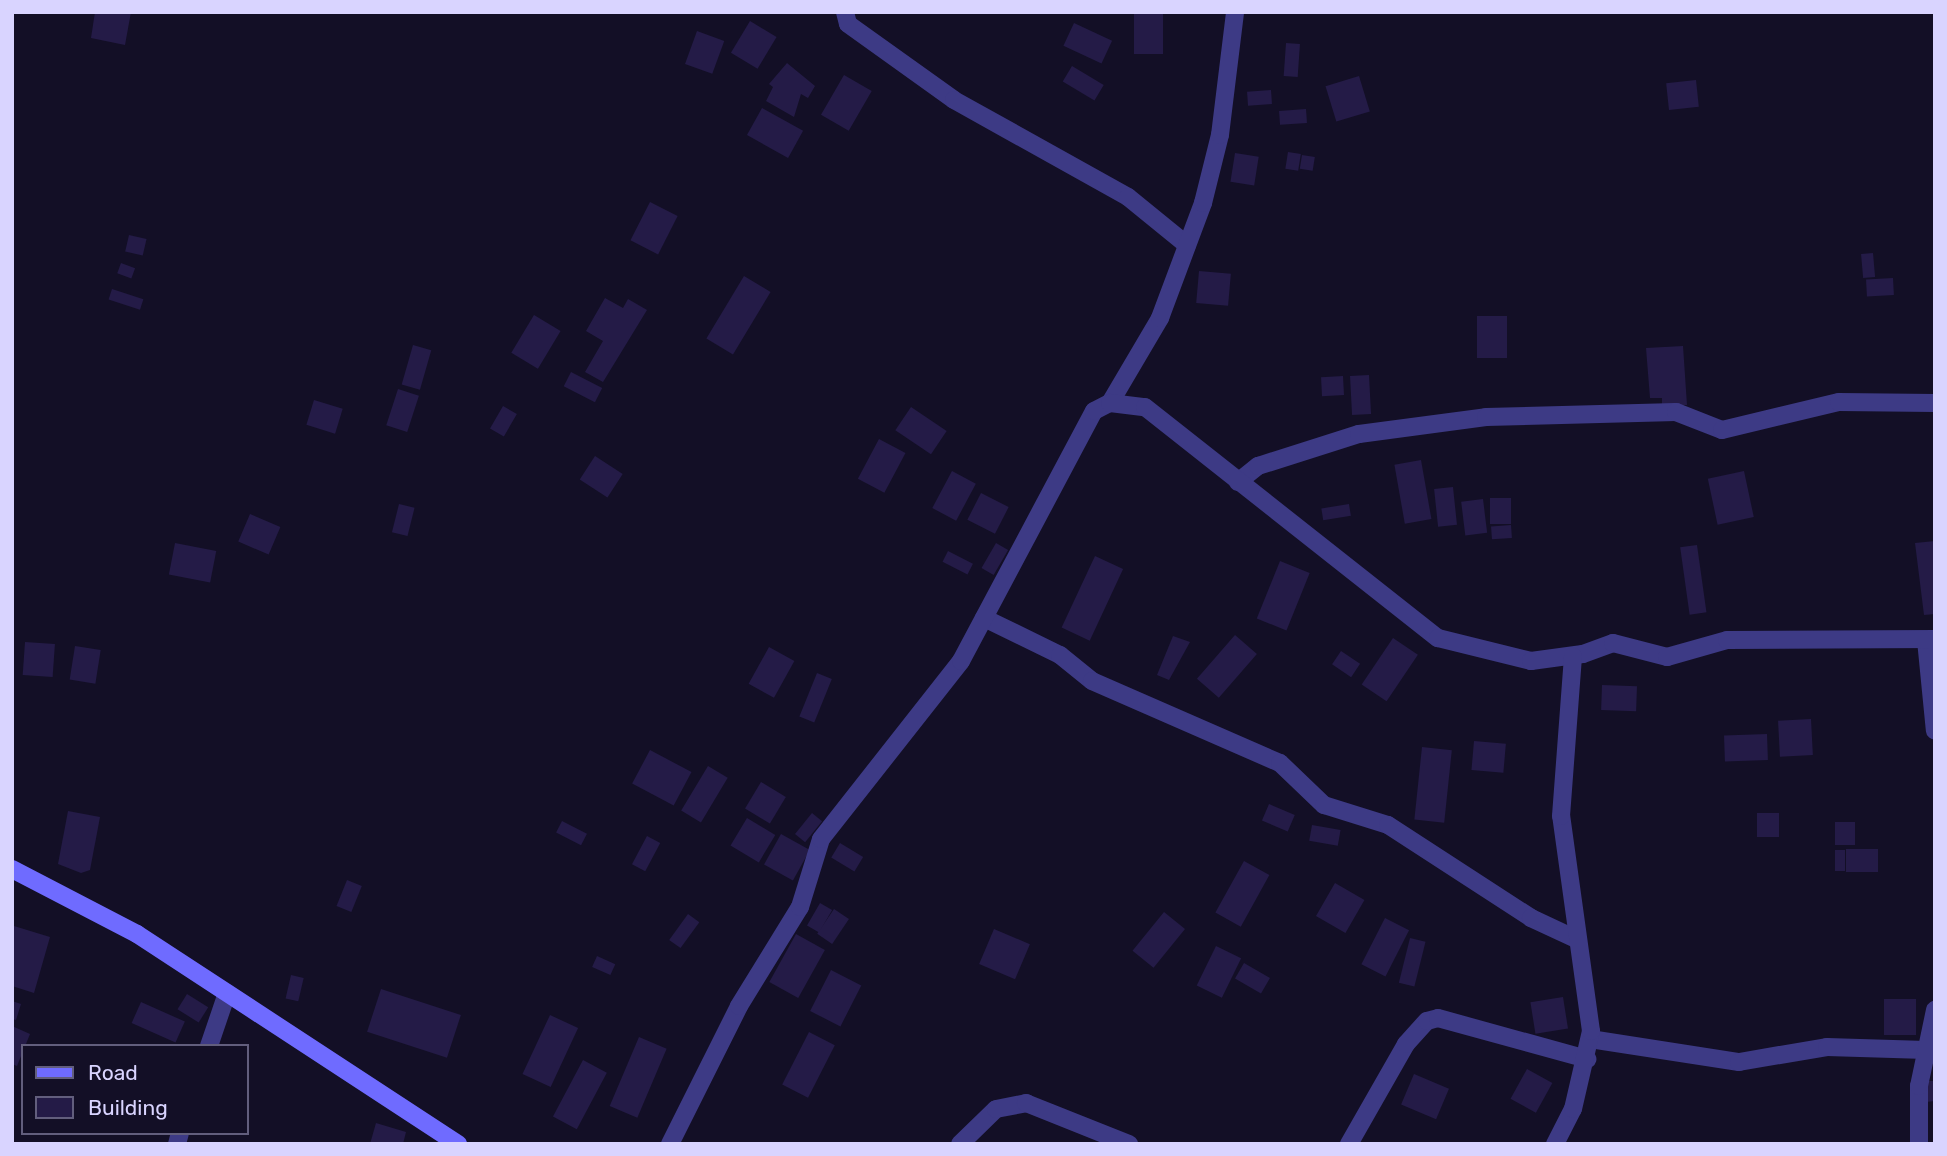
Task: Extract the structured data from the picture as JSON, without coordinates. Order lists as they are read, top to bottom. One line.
{"legend":["Road","Building"]}
